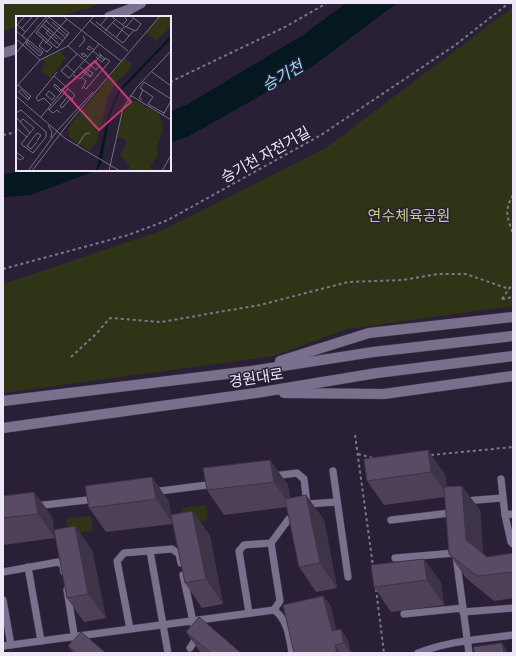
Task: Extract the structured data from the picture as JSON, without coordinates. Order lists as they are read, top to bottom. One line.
{"streets":{"main road":["경원대로"],"path":["승기천 자전거길"]},"water":["승기천"],"parks":["연수체육공원"]}
